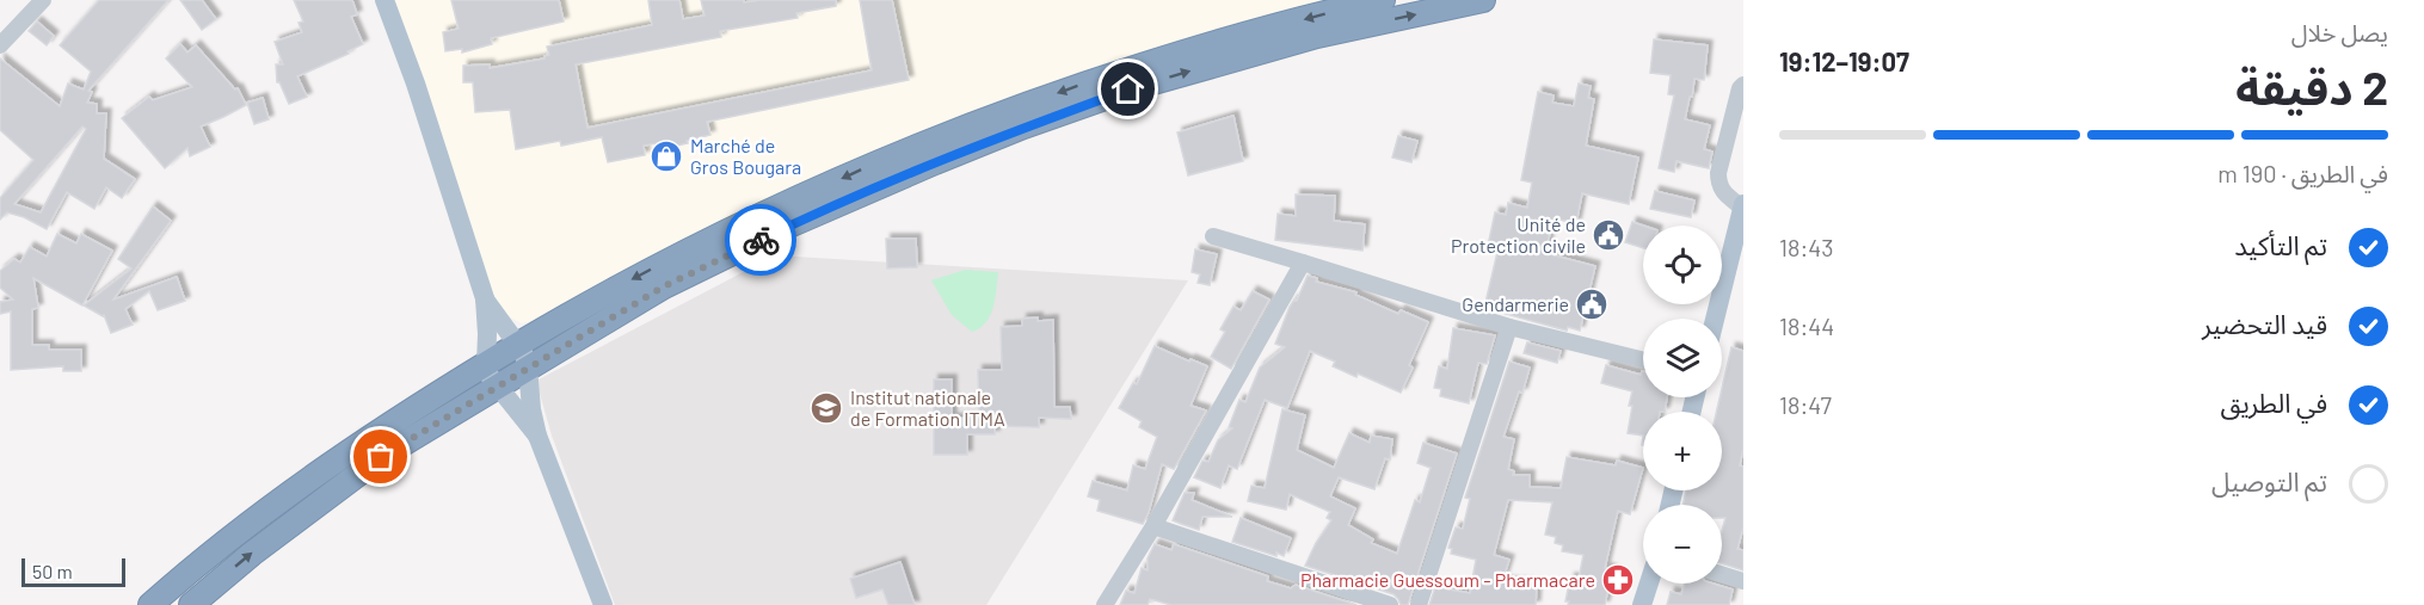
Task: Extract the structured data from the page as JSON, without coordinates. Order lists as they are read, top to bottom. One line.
{"places":{"shop":["Marché de Gros Bougara"],"public building":["Unité de Protection civile","Gendarmerie"],"school or university":["Institut nationale de Formation ITMA"],"pharmacy":["Pharmacie Guessoum - Pharmacare"]},"scale_bar":"50 m","page":{"heading":["2 دقيقة","يصل خلال","19:07–19:12"],"bar":"في الطريق · 190 m","list":[["تم التأكيد","18:43"],["قيد التحضير","18:44"],["في الطريق","18:47"],"تم التوصيل"],"map_buttons":["+","−"],"scale":"50 m"}}
